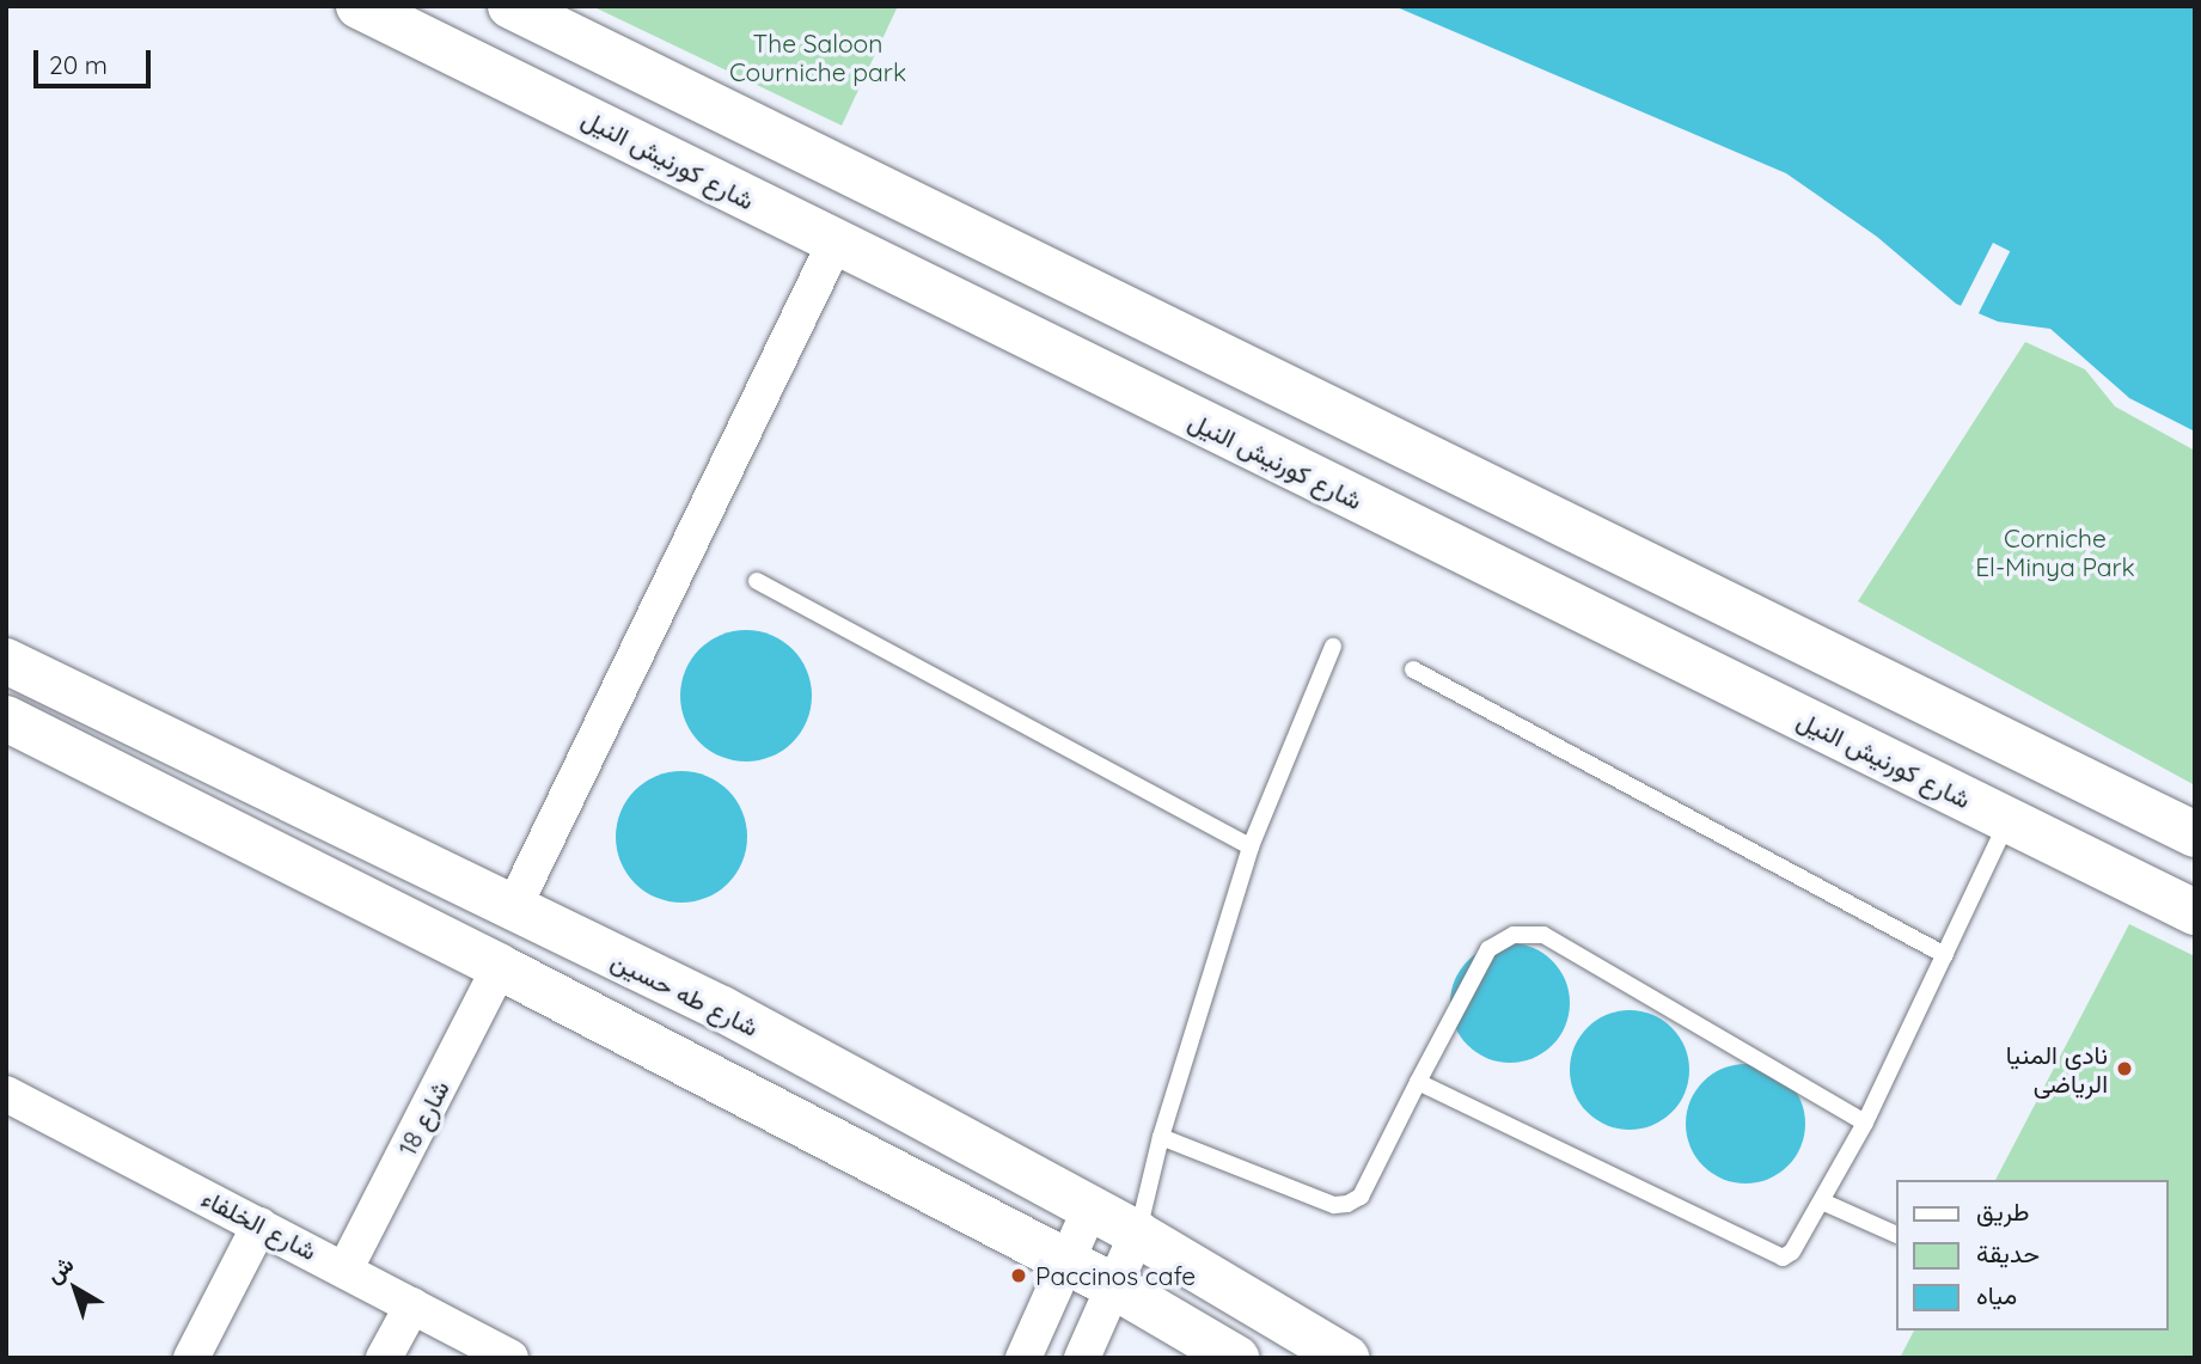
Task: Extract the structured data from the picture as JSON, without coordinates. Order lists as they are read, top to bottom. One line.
{"streets":{"main road":["شارع كورنيش النيل","شارع طه حسين"],"street":["شارع 18","شارع الخلفاء"]},"crossings":[["شارع 18","شارع الخلفاء"]],"parks":["The Saloon Courniche park","Corniche El-Minya Park"],"places":["نادى المنيا الرياضى","Paccinos cafe"],"legend":["طريق","حديقة","مياه"],"scale_bar":"20 m","north":"top left"}
